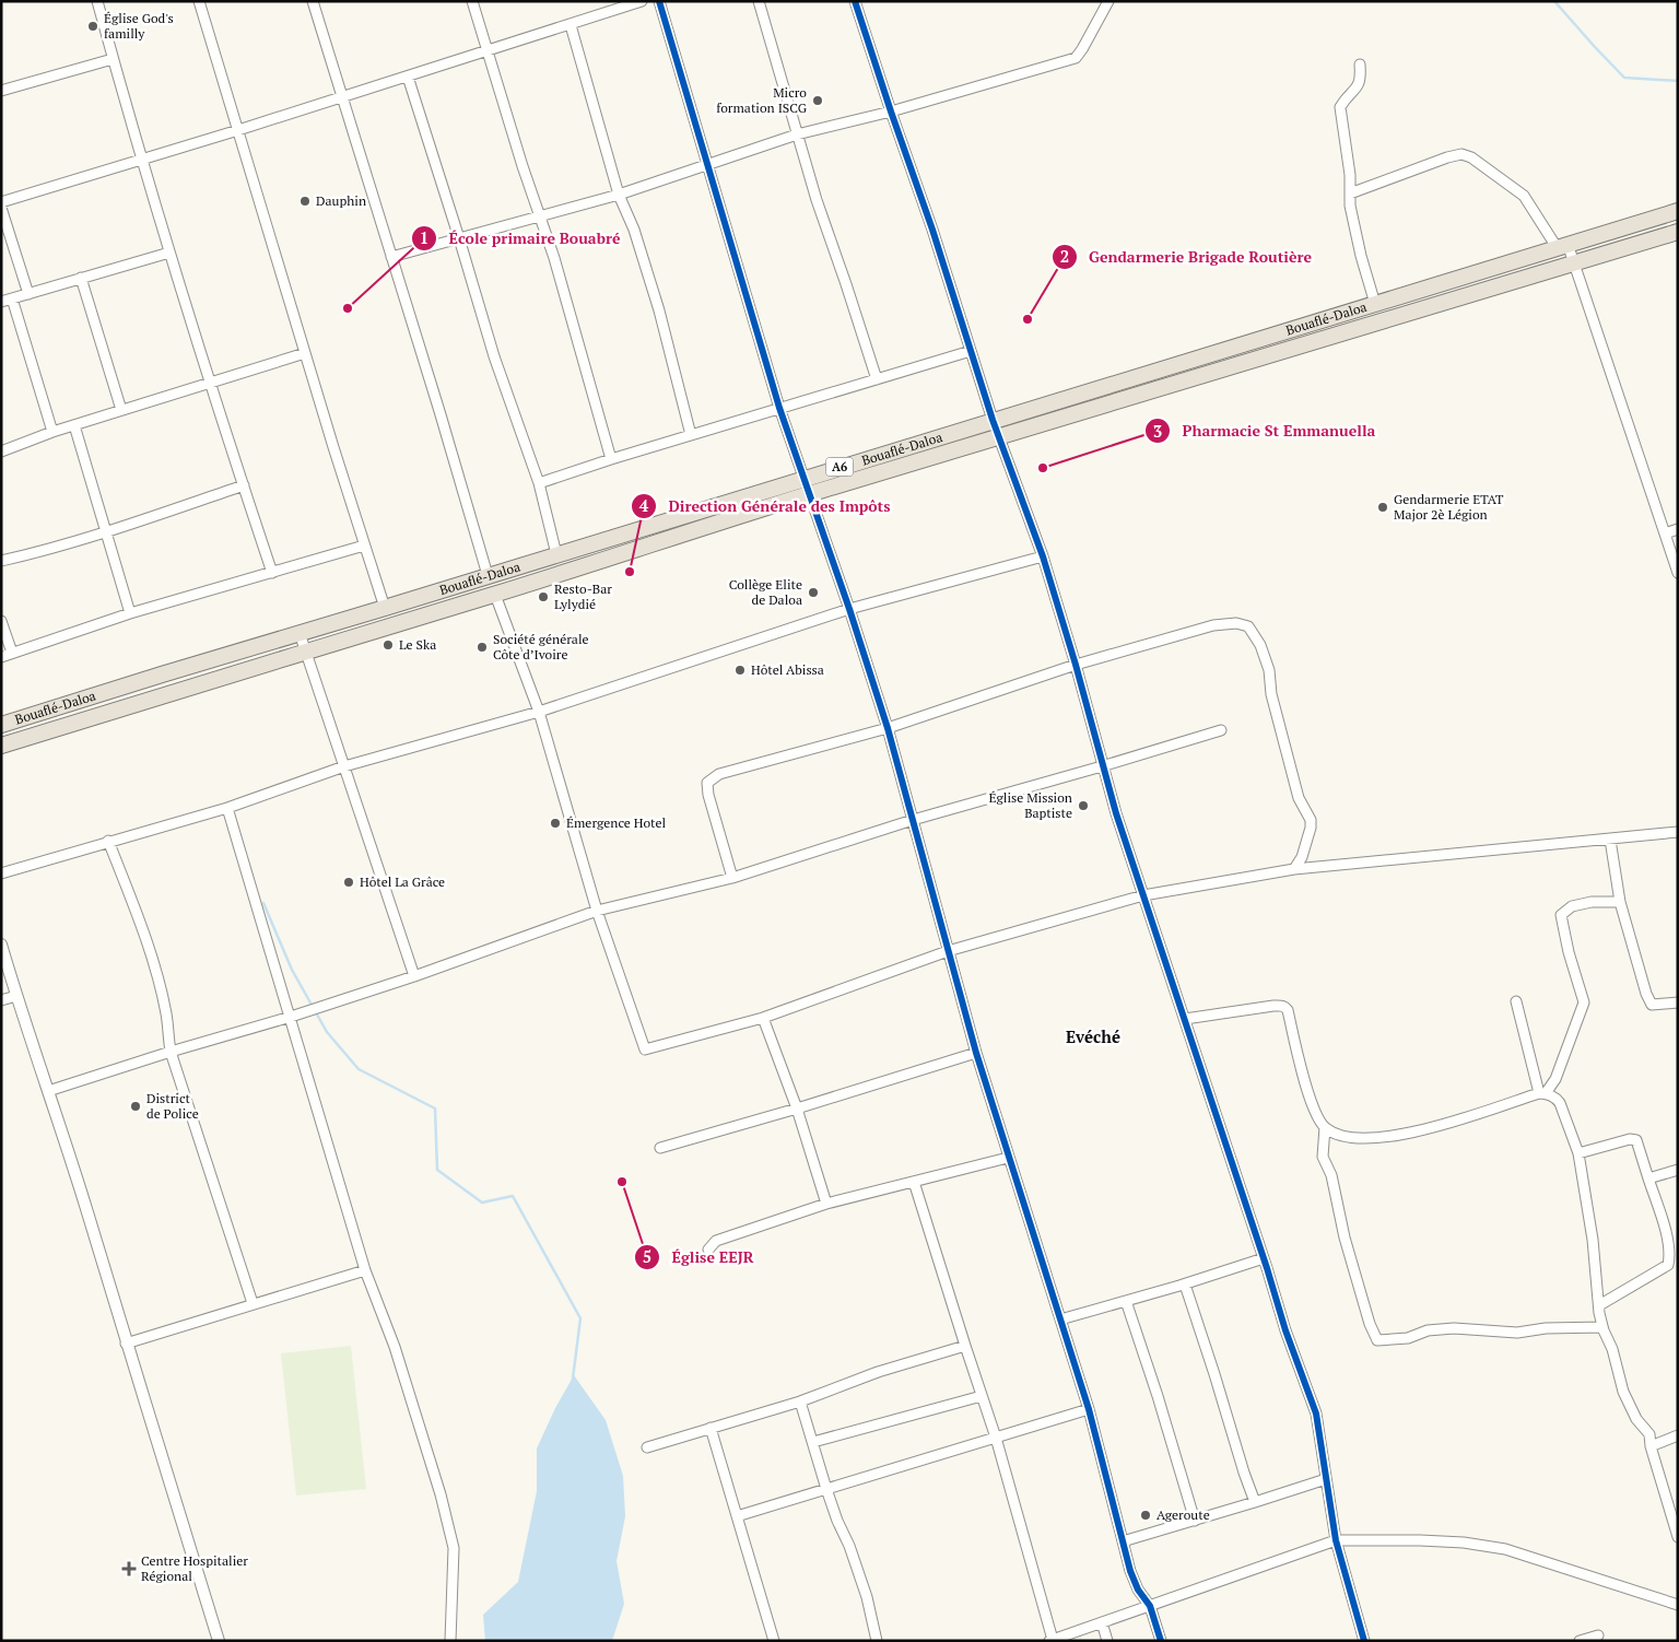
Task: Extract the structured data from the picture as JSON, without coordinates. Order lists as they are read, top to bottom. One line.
{"streets":{"highway":["Bouaflé-Daloa","A6"]},"districts":["Evéché"],"places":{"other":["Église God's familly","Micro formation ISCG","Dauphin","École primaire Bouabré","Gendarmerie Brigade Routière","Pharmacie St Emmanuella","Gendarmerie ETAT Major 2è Légion","Direction Générale des Impôts","Collège Elite de Daloa","Resto-Bar Lylydié","Le Ska","Société générale Côte d’Ivoire","Hôtel Abissa","Église Mission Baptiste","Émergence Hotel","Hôtel La Grâce","District de Police","Église EEJR","Ageroute"],"health":["Centre Hospitalier Régional"]}}
